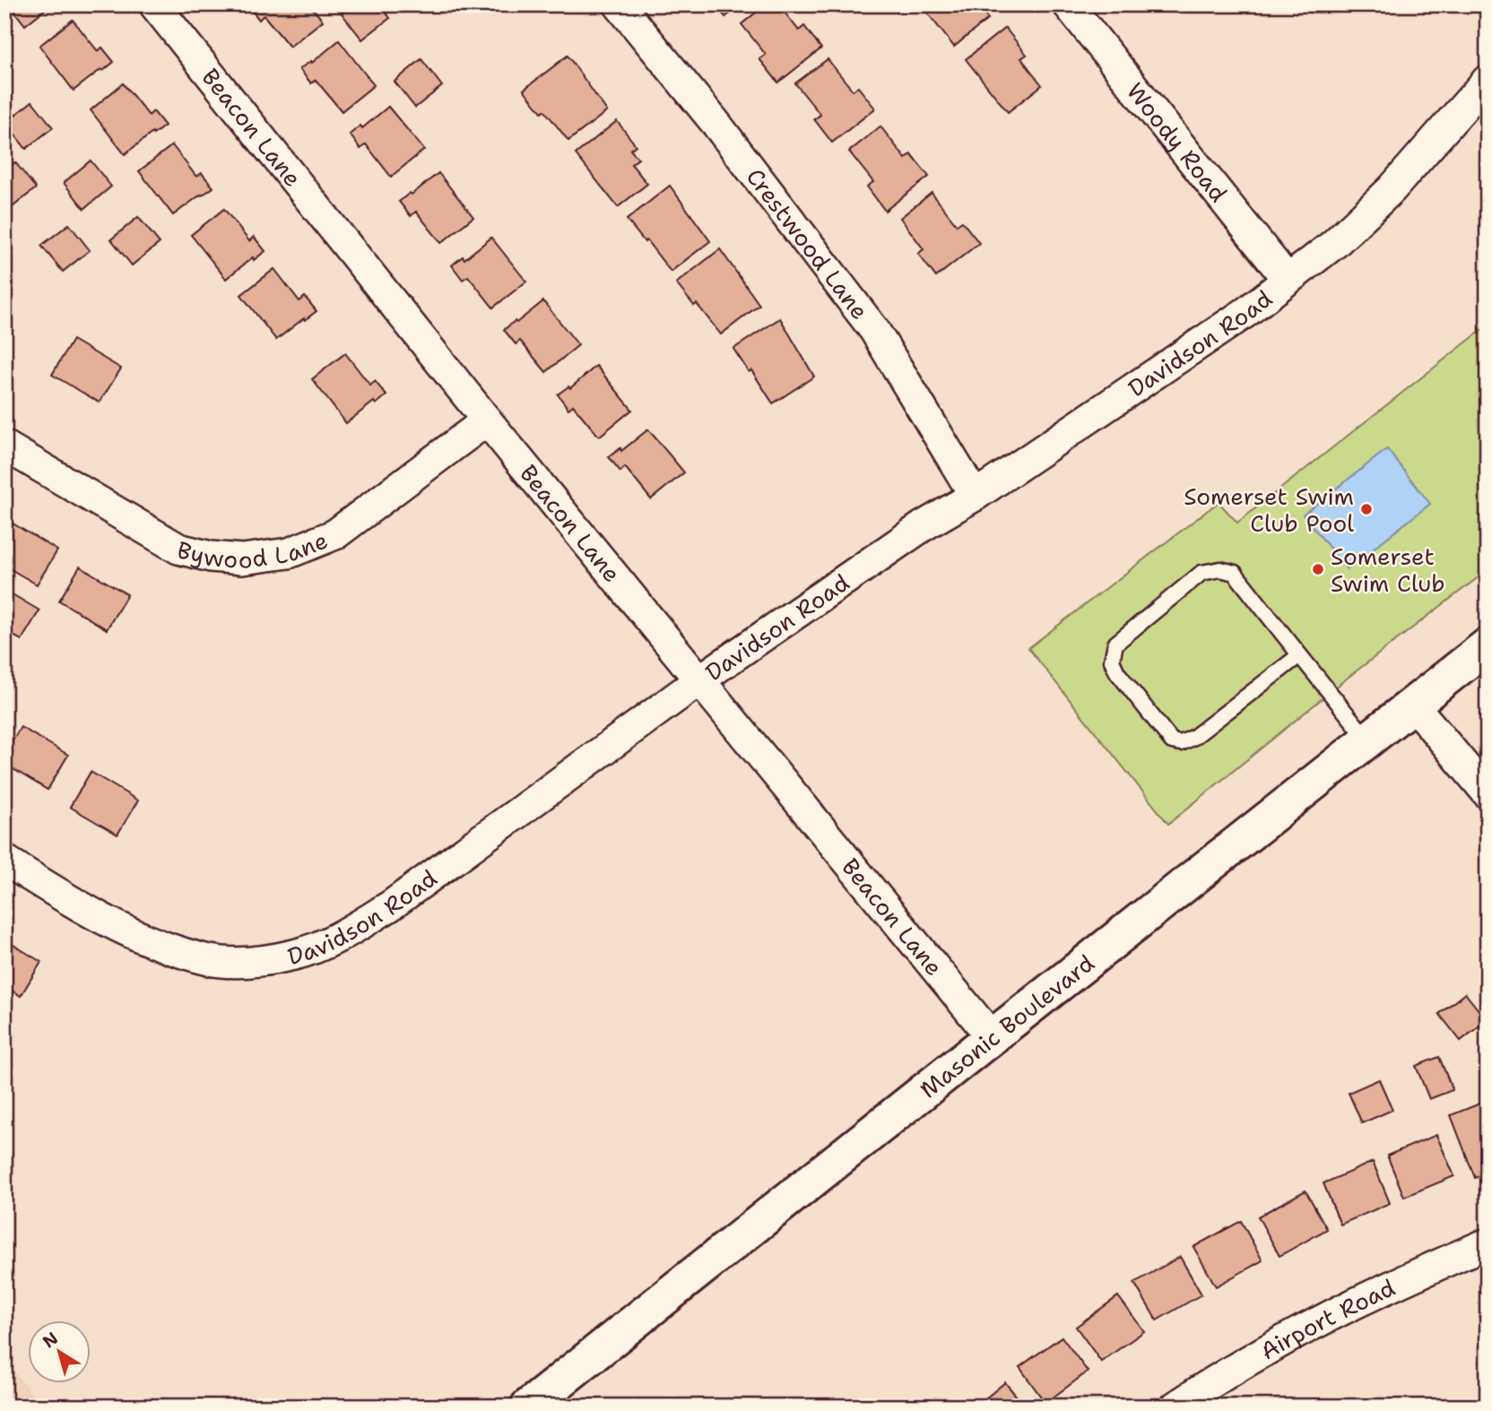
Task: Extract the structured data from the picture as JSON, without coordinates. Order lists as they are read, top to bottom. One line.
{"streets":{"street":["Beacon Lane","Woody Road","Crestwood Lane","Davidson Road","Bywood Lane","Masonic Boulevard","Airport Road"]},"crossings":[["Beacon Lane","Davidson Road"],["Beacon Lane","Bywood Lane"],["Beacon Lane","Masonic Boulevard"],["Woody Road","Davidson Road"],["Crestwood Lane","Davidson Road"]],"places":["Somerset Swim Club Pool","Somerset Swim Club"],"north":"top left"}
